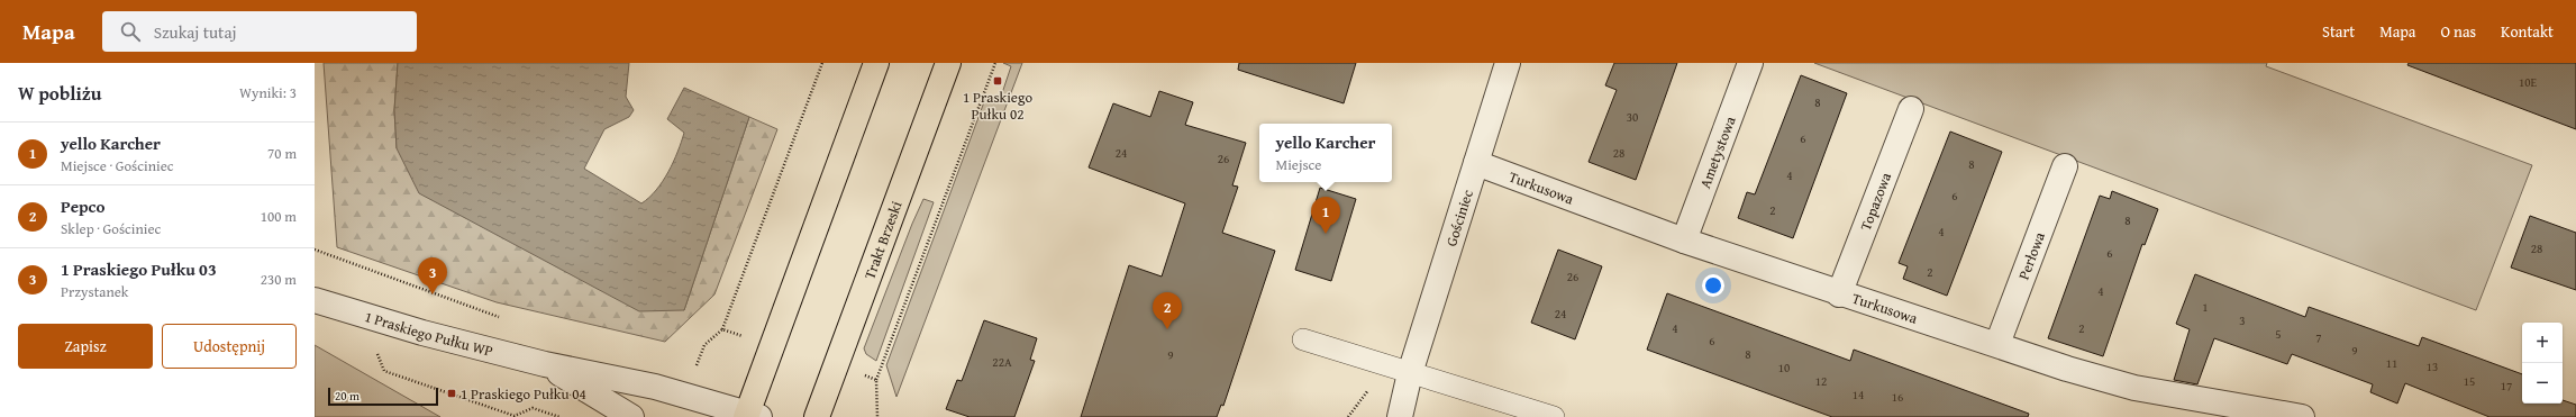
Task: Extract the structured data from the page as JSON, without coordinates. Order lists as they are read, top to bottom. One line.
{"streets":{"main road":["Trakt Brzeski"],"street":["Ametystowa","Turkusowa","Topazowa","Gościniec","Perłowa","1 Praskiego Pułku WP"]},"crossings":[["Ametystowa","Turkusowa"],["Turkusowa","Topazowa"],["Turkusowa","Gościniec"],["Turkusowa","Perłowa"]],"places":{"transit":["1 Praskiego Pułku 02","1 Praskiego Pułku 04"]},"house_numbers":["10E","8","30","6","24","28","26","8","4","6","2","8","4","28","6","2","26","4","1","24","3","4","2","5","7","6","9","8","9","22A","11","13","10","12","15","17","14","16"],"scale_bar":"20 m","page":{"header":"Mapa","search":"Szukaj tutaj","nav":["Start","Mapa","O nas","Kontakt"],"heading":["W pobliżu","Wyniki: 3"],"list":[{"mark":"1","name":"yello Karcher","note":"Miejsce · Gościniec","value":"70 m"},{"mark":"2","name":"Pepco","note":"Sklep · Gościniec","value":"100 m"},{"mark":"3","name":"1 Praskiego Pułku 03","note":"Przystanek","value":"230 m"}],"popup":["yello Karcher","Miejsce"],"pins":["1","3","2"],"buttons":["Zapisz","Udostępnij"],"map_buttons":["+","−"],"scale":"20 m"}}
